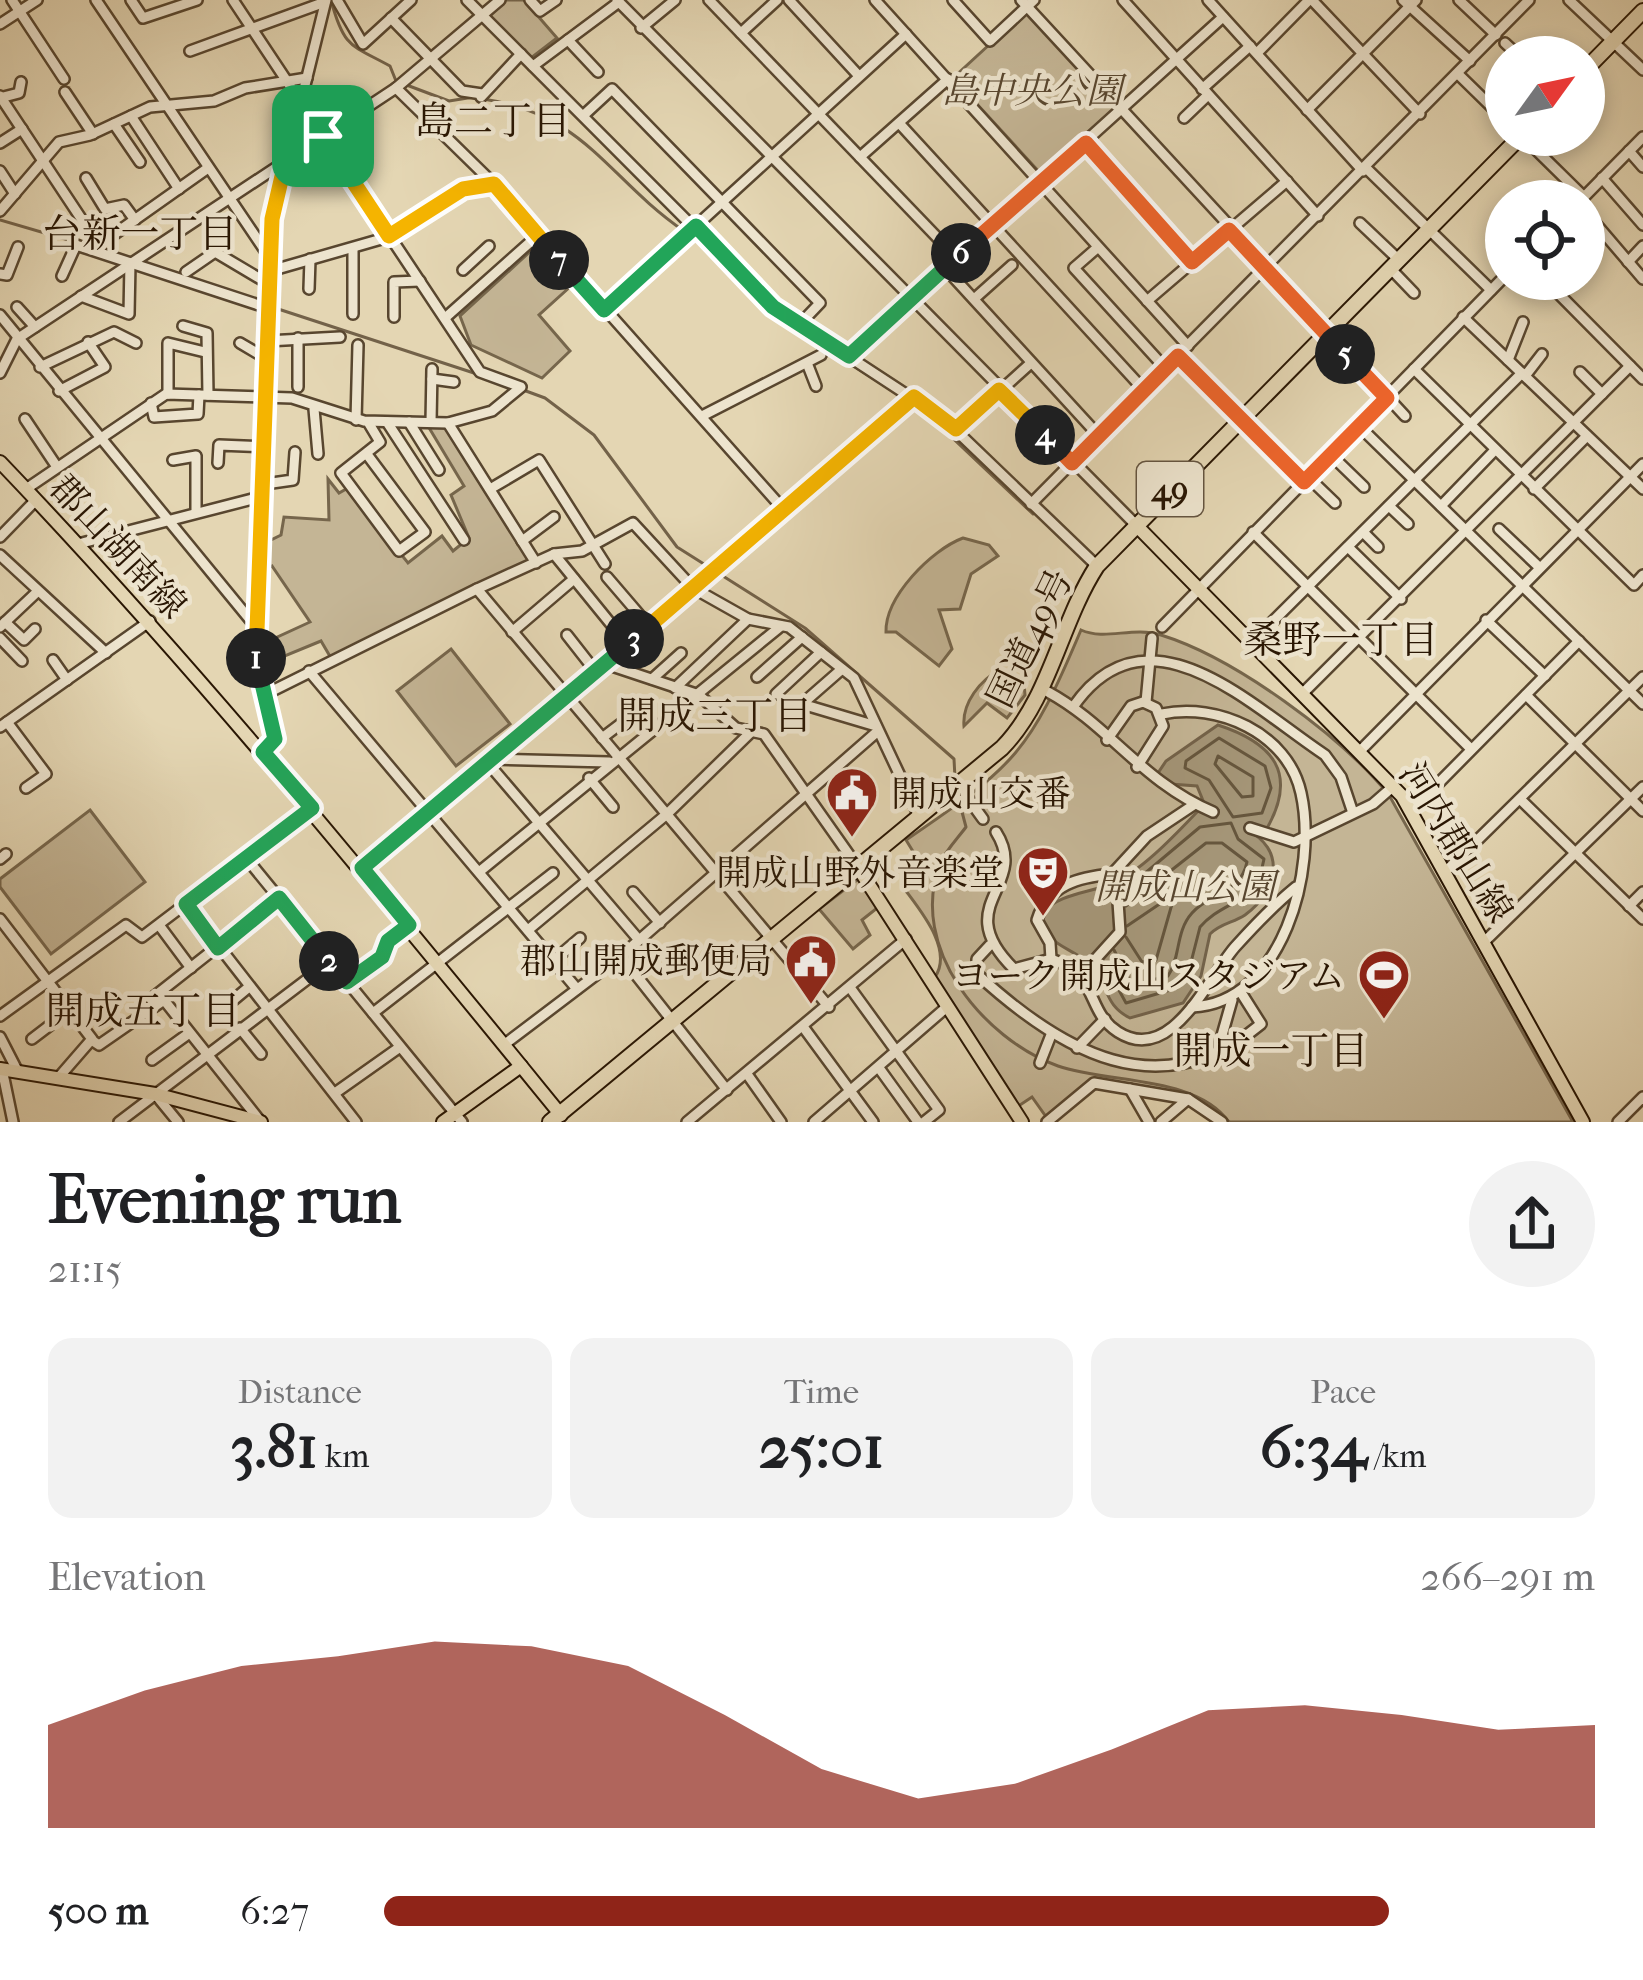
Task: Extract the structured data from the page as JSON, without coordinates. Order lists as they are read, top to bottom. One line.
{"streets":{"highway":["49","国道49号"],"main road":["郡山湖南線","河内郡山線"]},"crossings":[["郡山湖南線","国道49号"],["国道49号","河内郡山線"]],"districts":["島二丁目","台新一丁目","桑野一丁目","開成三丁目","開成五丁目","開成一丁目"],"parks":["島中央公園","開成山公園"],"places":{"public building":["開成山交番","郡山開成郵便局"],"theatre":["開成山野外音楽堂"],"sports":["ヨーク開成山スタジアム"]},"north":"top right","page":{"pins":["6","7","5","4","3","1","2"],"heading":["Evening run","21:15"],"stats":[["Distance","3.81 km"],["Time","25:01"],["Pace","6:34 /km"]],"chart":["Elevation","266–291 m"],"list":[{"name":"500 m","note":"6:27"}]}}
